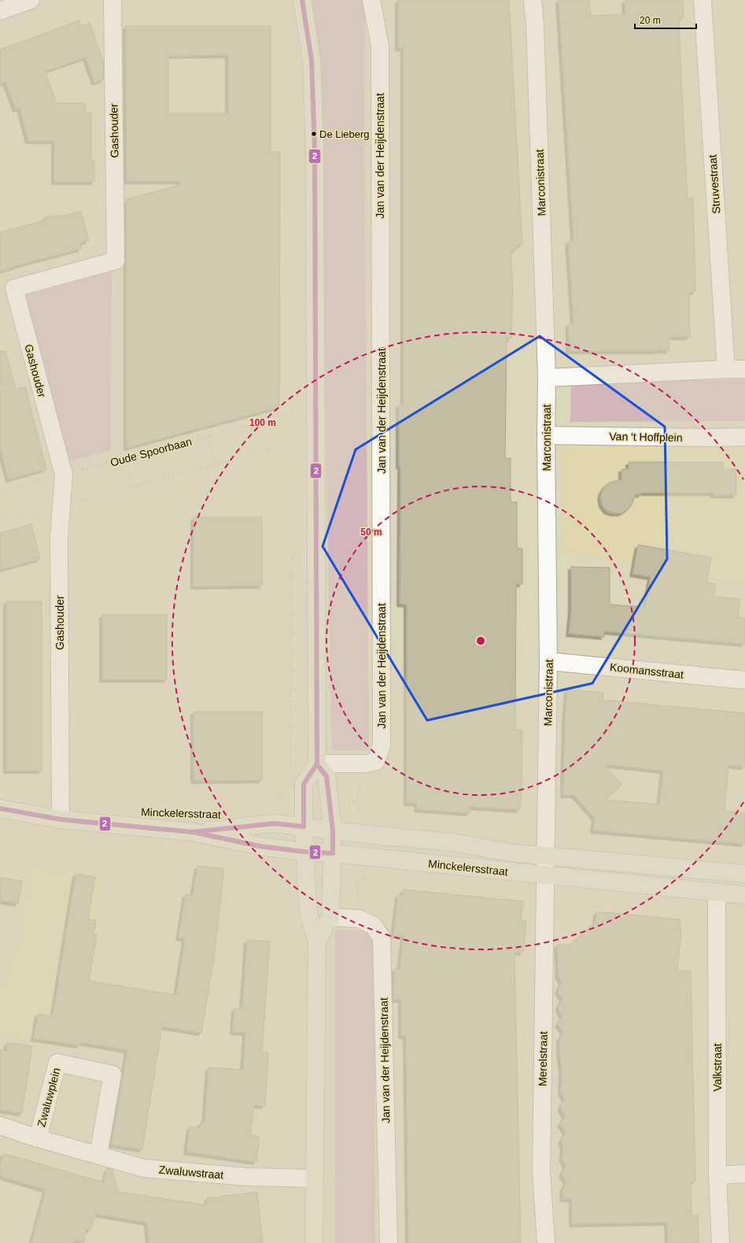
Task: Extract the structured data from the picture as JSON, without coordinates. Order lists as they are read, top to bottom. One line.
{"streets":{"main road":["Minckelersstraat"],"street":["Gashouder","Jan van der Heijdenstraat","Marconistraat","Struvestraat","Van 't Hoffplein","Koomansstraat","Merelstraat","Valkstraat","Zwaluwplein","Zwaluwstraat"],"path":["Oude Spoorbaan"]},"crossings":[["Gashouder","Oude Spoorbaan"],["Gashouder","Minckelersstraat"],["Marconistraat","Van 't Hoffplein"],["Marconistraat","Koomansstraat"],["Marconistraat","Minckelersstraat"],["Marconistraat","Merelstraat"],["Minckelersstraat","Merelstraat"],["Minckelersstraat","Valkstraat"],["Zwaluwplein","Zwaluwstraat"]],"places":["De Lieberg"],"lines":["transit line 2"],"scale_bar":"20 m","rings":["100 m","50 m"]}
